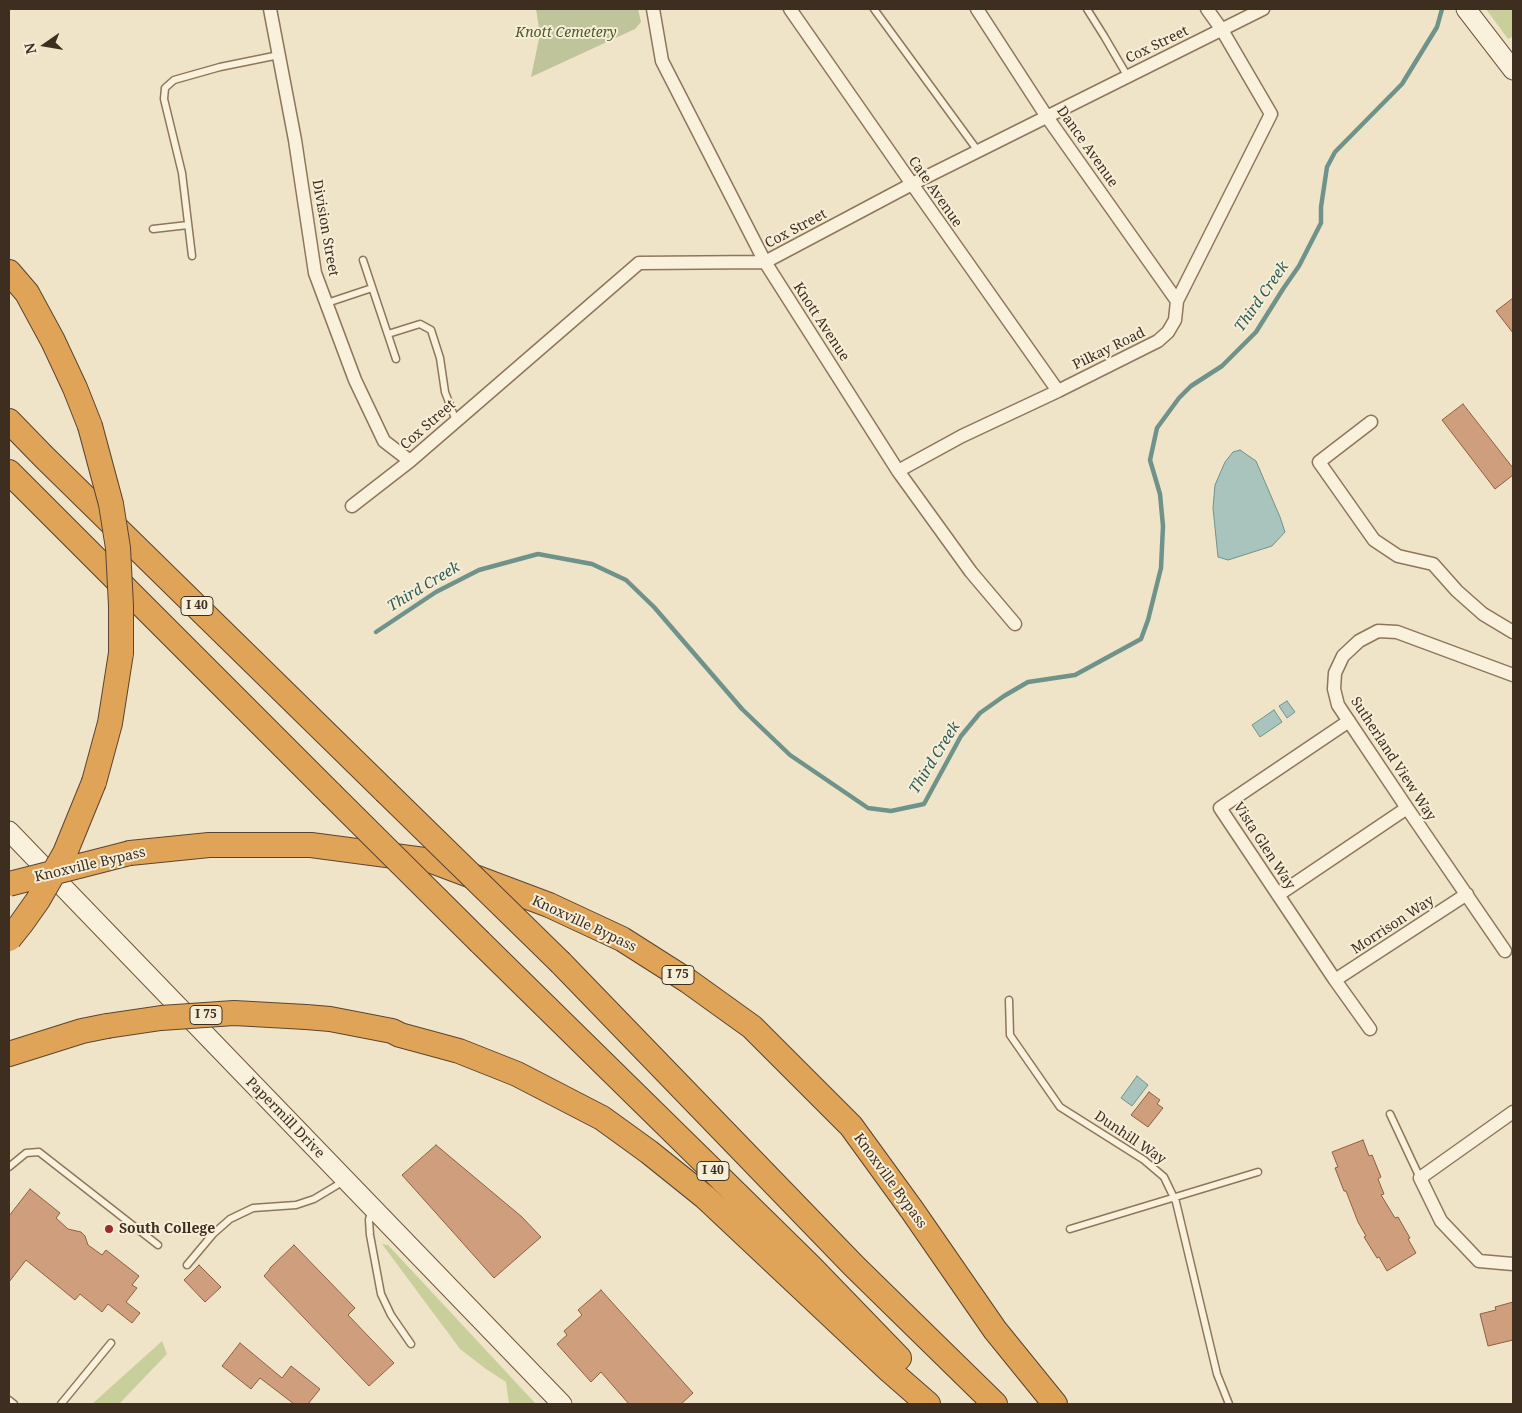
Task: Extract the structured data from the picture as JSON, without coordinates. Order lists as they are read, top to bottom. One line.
{"streets":{"highway":["I 40","Knoxville Bypass","I 75"],"main road":["Papermill Drive"],"street":["Cox Street","Dance Avenue","Cate Avenue","Division Street","Knott Avenue","Pilkay Road","Sutherland View Way","Vista Glen Way","Morrison Way"],"lane":["Dunhill Way"]},"crossings":[["Cox Street","Dance Avenue"],["Cox Street","Cate Avenue"],["Cox Street","Division Street"],["Cox Street","Knott Avenue"],["Cox Street","Pilkay Road"],["Dance Avenue","Pilkay Road"],["Cate Avenue","Pilkay Road"],["Knott Avenue","Pilkay Road"],["Sutherland View Way","Vista Glen Way"],["Sutherland View Way","Morrison Way"],["Vista Glen Way","Morrison Way"]],"water":["Third Creek"],"parks":["Knott Cemetery"],"places":["South College"],"north":"left"}
